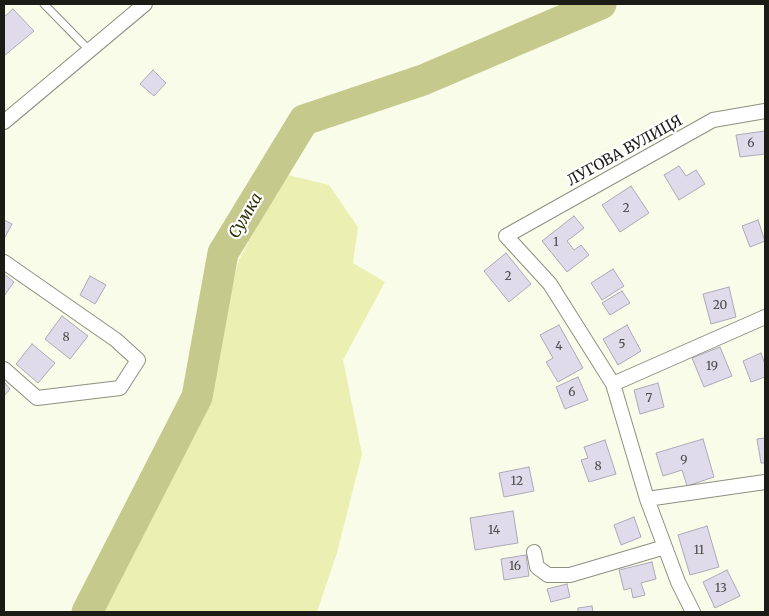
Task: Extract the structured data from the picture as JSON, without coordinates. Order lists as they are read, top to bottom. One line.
{"streets":{"street":["ЛУГОВА ВУЛИЦЯ"]},"water":["Сумка"],"house_numbers":["6","2","1","2","20","8","5","4","19","6","7","9","8","12","14","11","16","13"]}
